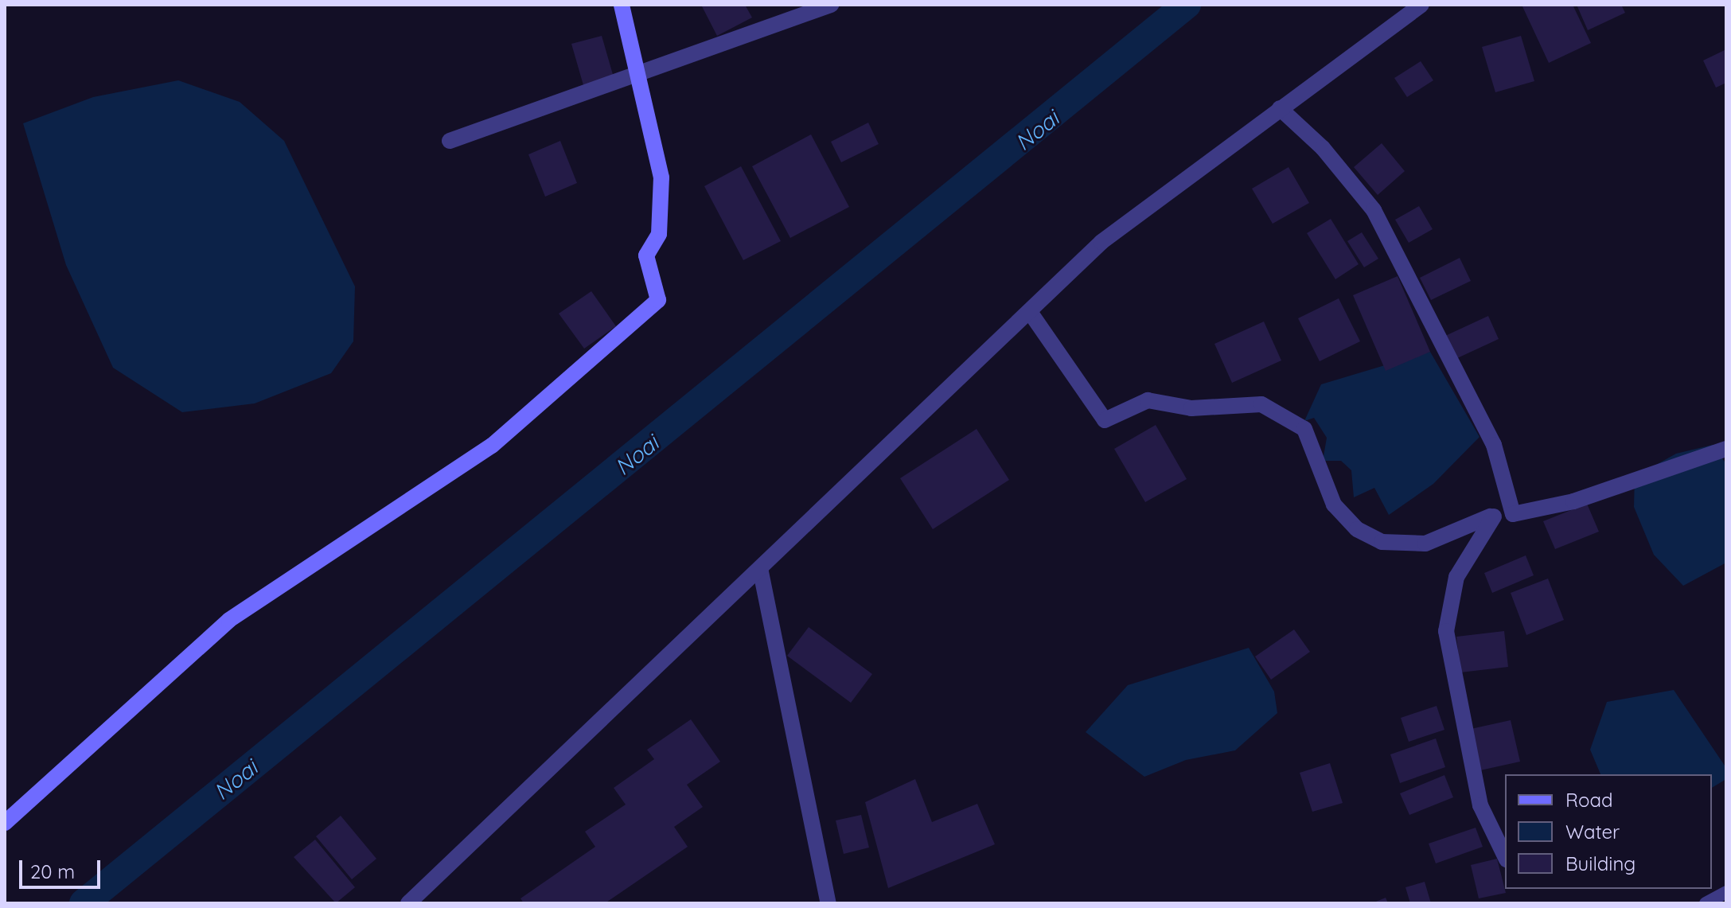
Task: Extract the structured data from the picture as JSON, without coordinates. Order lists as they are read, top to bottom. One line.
{"water":["Noai"],"legend":["Road","Water","Building"],"scale_bar":"20 m"}
